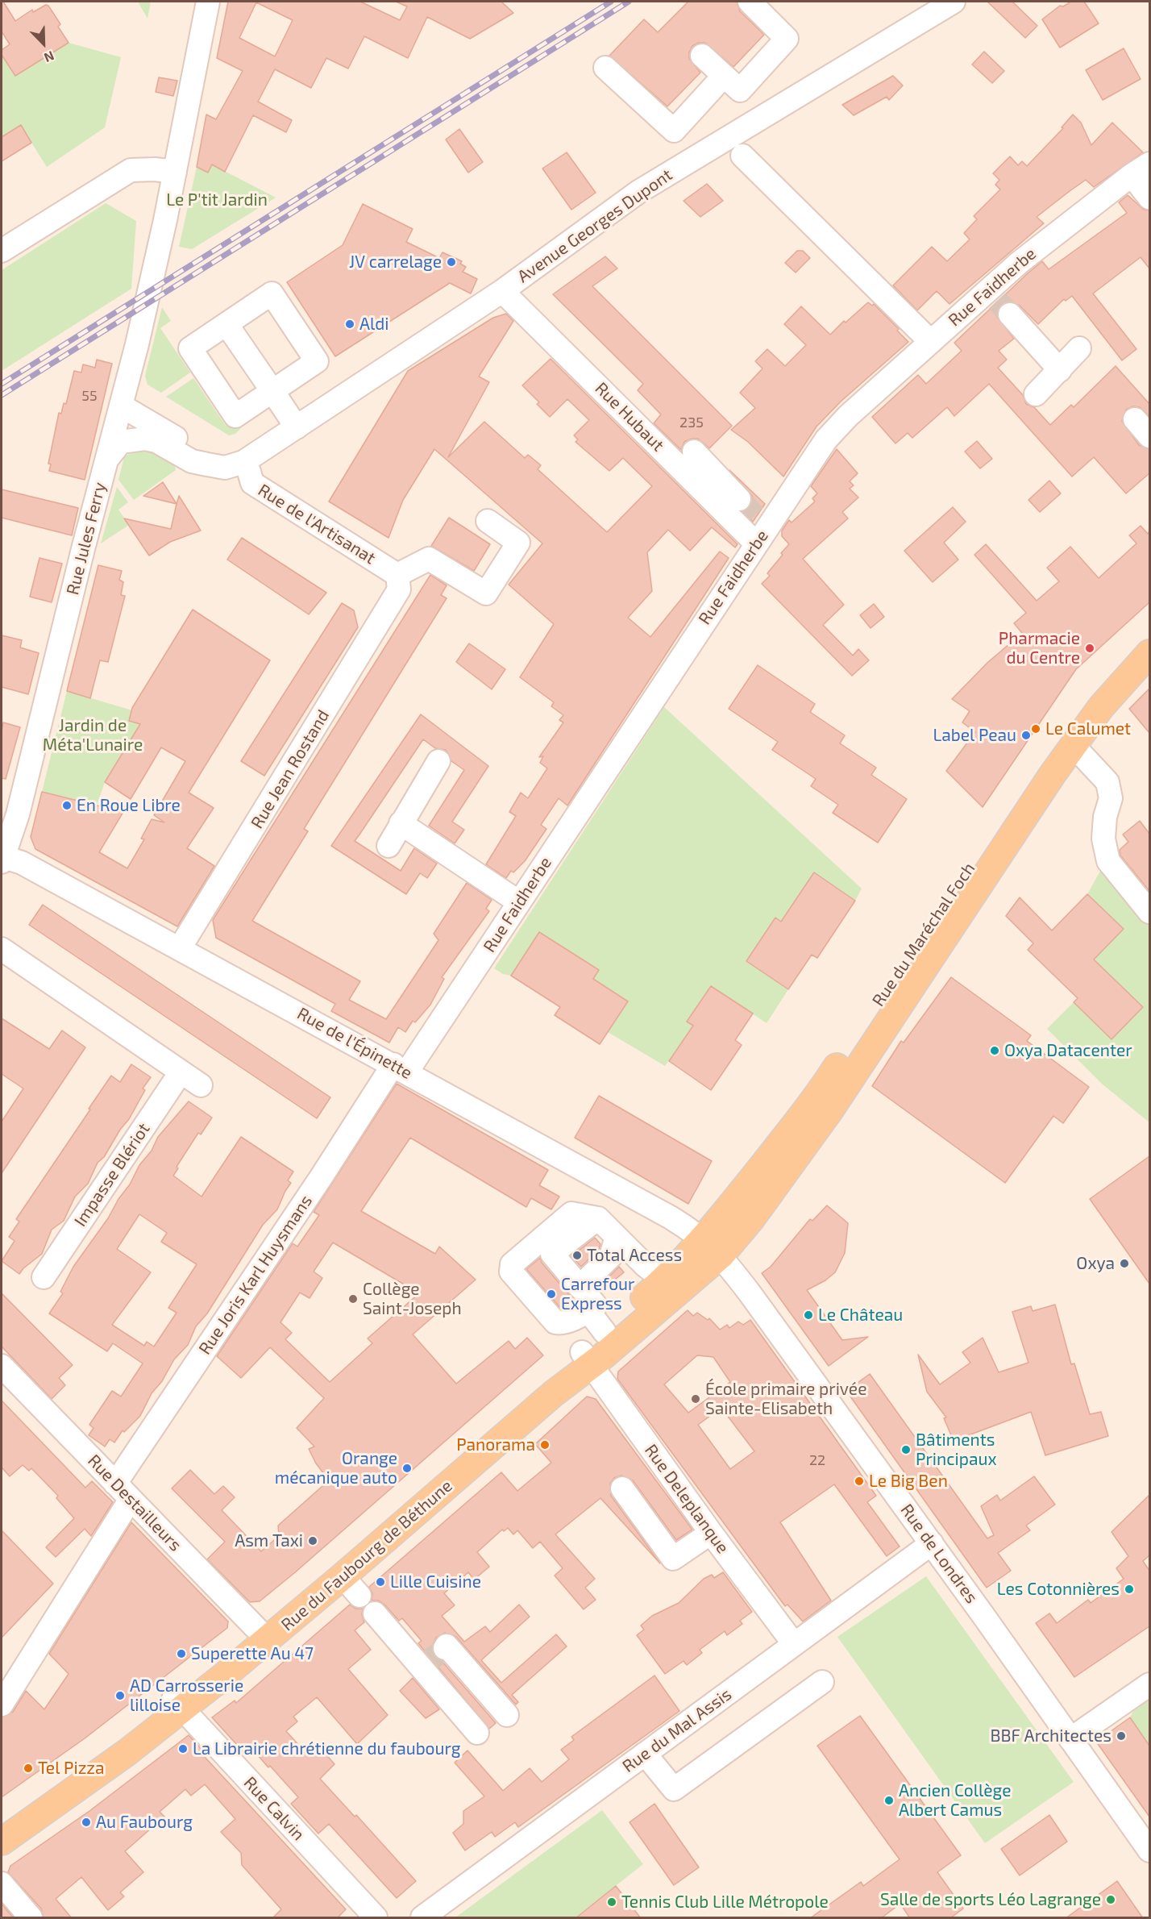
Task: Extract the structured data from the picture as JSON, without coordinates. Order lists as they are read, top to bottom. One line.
{"streets":{"main road":["Rue du Maréchal Foch","Rue du Faubourg de Béthune"],"street":["Avenue Georges Dupont","Rue Faidherbe","Rue Hubaut","Rue de l'Artisanat","Rue Jules Ferry","Rue Jean Rostand","Rue de l'Épinette","Impasse Blériot","Rue Joris Karl Huysmans","Rue Deleplanque","Rue Destailleurs","Rue de Londres","Rue du Mal Assis","Rue Calvin"]},"crossings":[["Avenue Georges Dupont","Rue Hubaut"],["Avenue Georges Dupont","Rue de l'Artisanat"],["Rue Faidherbe","Rue Hubaut"],["Rue Faidherbe","Rue de l'Épinette"],["Rue Faidherbe","Rue Joris Karl Huysmans"],["Rue de l'Artisanat","Rue Jean Rostand"],["Rue Jules Ferry","Rue de l'Épinette"],["Rue Jean Rostand","Rue de l'Épinette"],["Rue du Maréchal Foch","Rue de l'Épinette"],["Rue du Maréchal Foch","Rue de Londres"],["Rue du Maréchal Foch","Rue du Faubourg de Béthune"],["Rue de l'Épinette","Rue Joris Karl Huysmans"],["Rue de l'Épinette","Rue de Londres"],["Rue de l'Épinette","Rue du Faubourg de Béthune"],["Rue Joris Karl Huysmans","Rue Destailleurs"],["Rue Deleplanque","Rue du Faubourg de Béthune"],["Rue Deleplanque","Rue du Mal Assis"],["Rue Destailleurs","Rue du Faubourg de Béthune"],["Rue de Londres","Rue du Faubourg de Béthune"],["Rue de Londres","Rue du Mal Assis"],["Rue du Faubourg de Béthune","Rue Calvin"]],"parks":["Le P'tit Jardin","Jardin de Méta'Lunaire"],"places":["JV carrelage","Aldi","Pharmacie du Centre","Le Calumet","Label Peau","En Roue Libre","Oxya Datacenter","Total Access","Oxya","Carrefour Express","Collège Saint-Joseph","Le Château","École primaire privée Sainte-Elisabeth","Panorama","Bâtiments Principaux","Orange mécanique auto","Le Big Ben","Asm Taxi","Lille Cuisine","Les Cotonnières","Superette Au 47","AD Carrosserie lilloise","BBF Architectes","La Librairie chrétienne du faubourg","Tel Pizza","Ancien Collège Albert Camus","Au Faubourg","Salle de sports Léo Lagrange","Tennis Club Lille Métropole"],"house_numbers":["55","235","22"],"north":"bottom right"}
